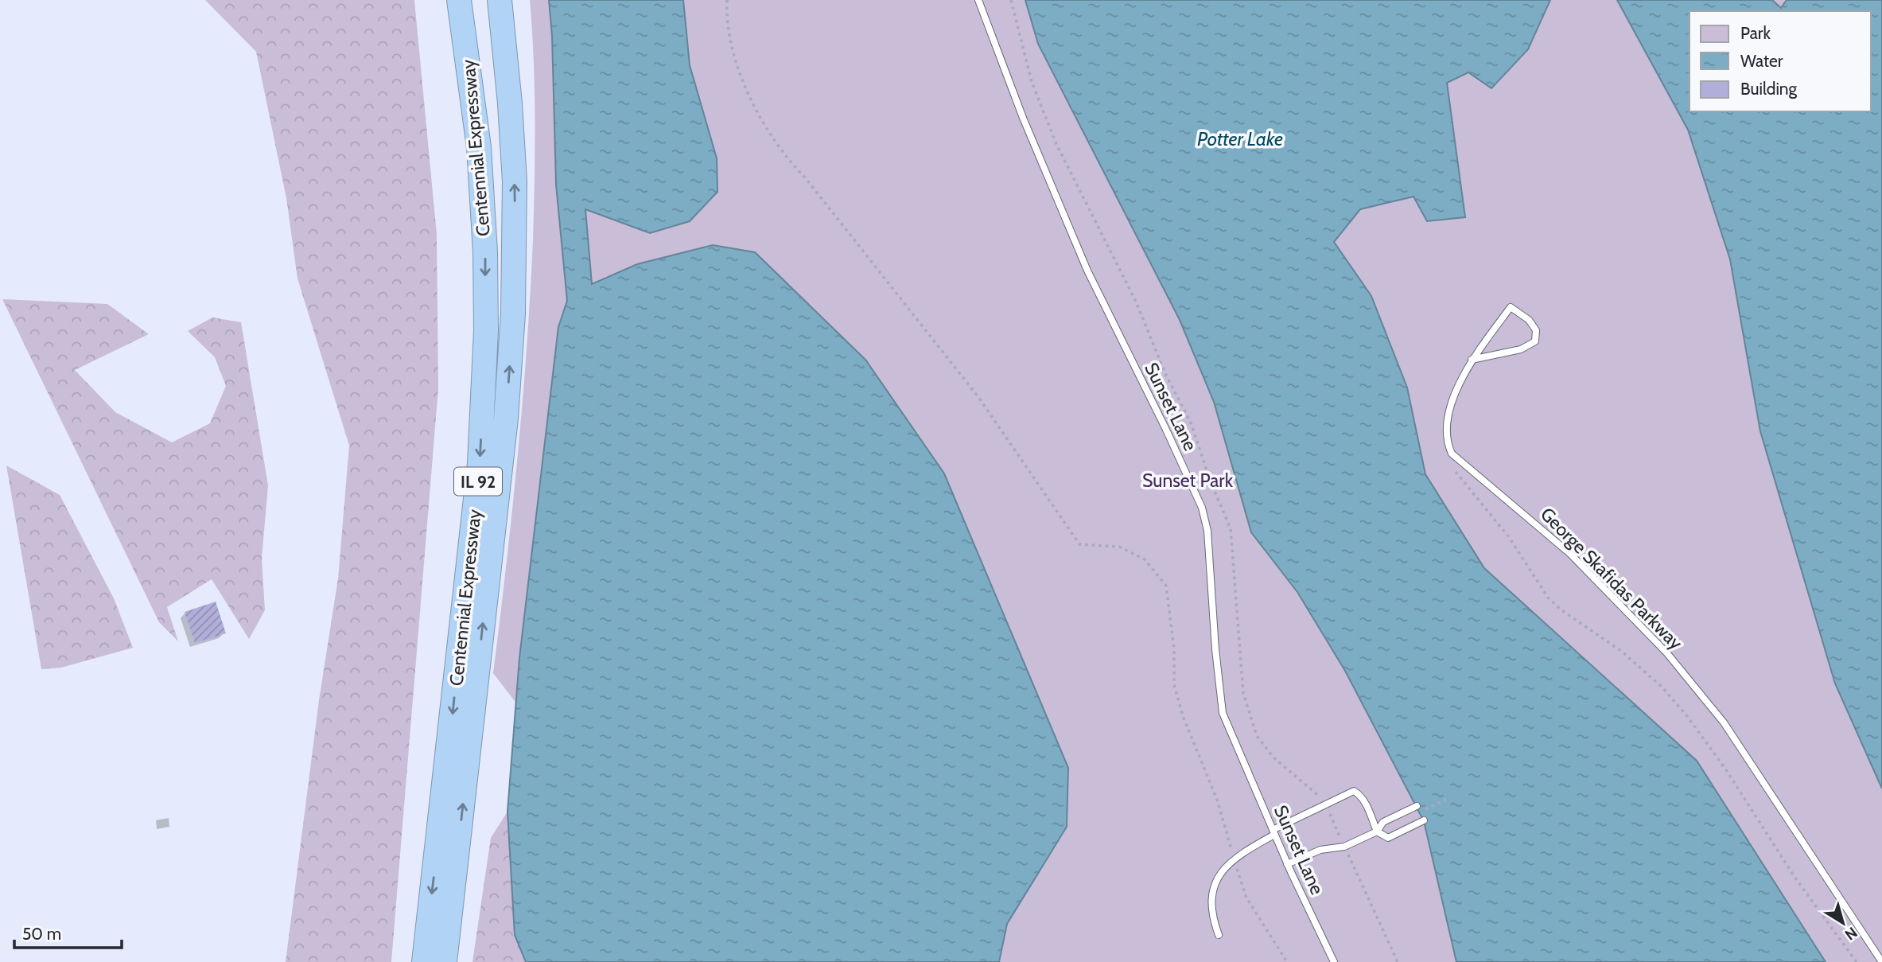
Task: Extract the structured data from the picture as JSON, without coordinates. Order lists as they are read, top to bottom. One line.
{"streets":{"highway":["Centennial Expressway","IL 92"],"lane":["Sunset Lane","George Skafidas Parkway"]},"water":["Potter Lake"],"parks":["Sunset Park"],"legend":["Park","Water","Building"],"scale_bar":"50 m","north":"bottom right"}
